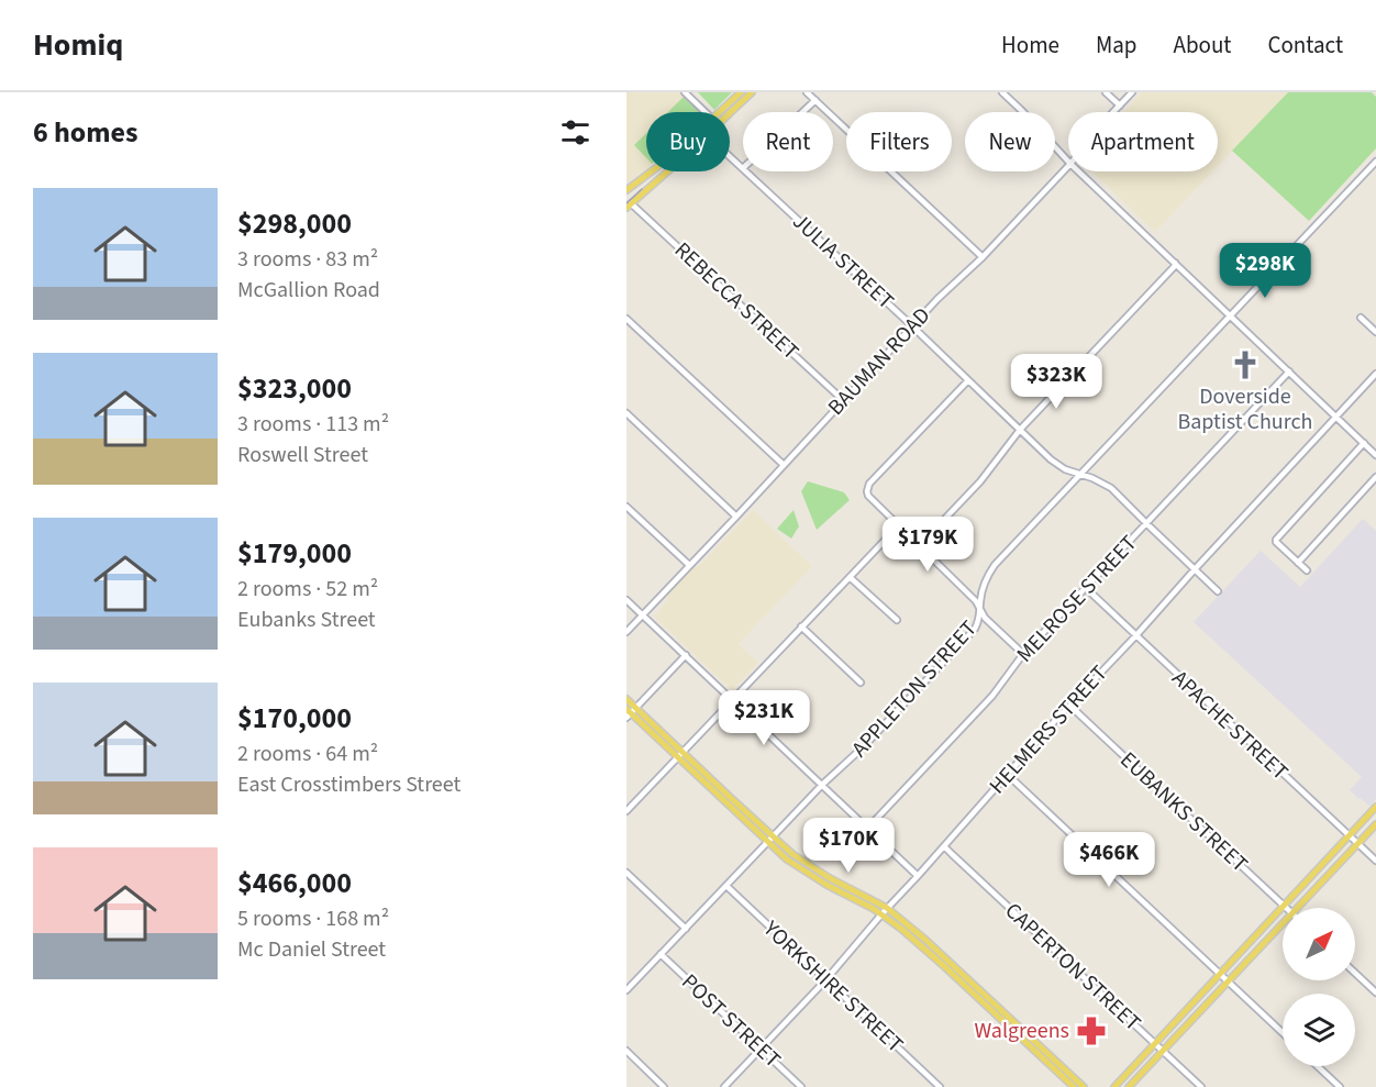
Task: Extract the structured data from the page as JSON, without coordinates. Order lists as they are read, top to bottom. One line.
{"streets":{"street":["JULIA STREET","REBECCA STREET","BAUMAN ROAD","MELROSE STREET","APPLETON STREET","APACHE STREET","HELMERS STREET","EUBANKS STREET","CAPERTON STREET","YORKSHIRE STREET","POST STREET"]},"crossings":[["JULIA STREET","BAUMAN ROAD"],["JULIA STREET","MELROSE STREET"],["JULIA STREET","APPLETON STREET"],["JULIA STREET","HELMERS STREET"],["REBECCA STREET","BAUMAN ROAD"],["MELROSE STREET","APACHE STREET"],["APPLETON STREET","YORKSHIRE STREET"],["APPLETON STREET","POST STREET"],["APACHE STREET","HELMERS STREET"],["HELMERS STREET","EUBANKS STREET"],["HELMERS STREET","CAPERTON STREET"],["HELMERS STREET","YORKSHIRE STREET"],["HELMERS STREET","POST STREET"]],"places":{"church":["Doverside Baptist Church"],"pharmacy":["Walgreens"]},"north":"top right","page":{"header":"Homiq","nav":["Home","Map","About","Contact"],"heading":"6 homes","chip":["Buy","Rent","Filters","New","Apartment"],"list":[{"name":"$298,000","note":"3 rooms · 83 m² · McGallion Road"},{"name":"$323,000","note":"3 rooms · 113 m² · Roswell Street"},{"name":"$179,000","note":"2 rooms · 52 m² · Eubanks Street"},{"name":"$170,000","note":"2 rooms · 64 m² · East Crosstimbers Street"},{"name":"$466,000","note":"5 rooms · 168 m² · Mc Daniel Street"}],"price":["$298K","$323K","$179K","$231K","$170K","$466K"]}}
